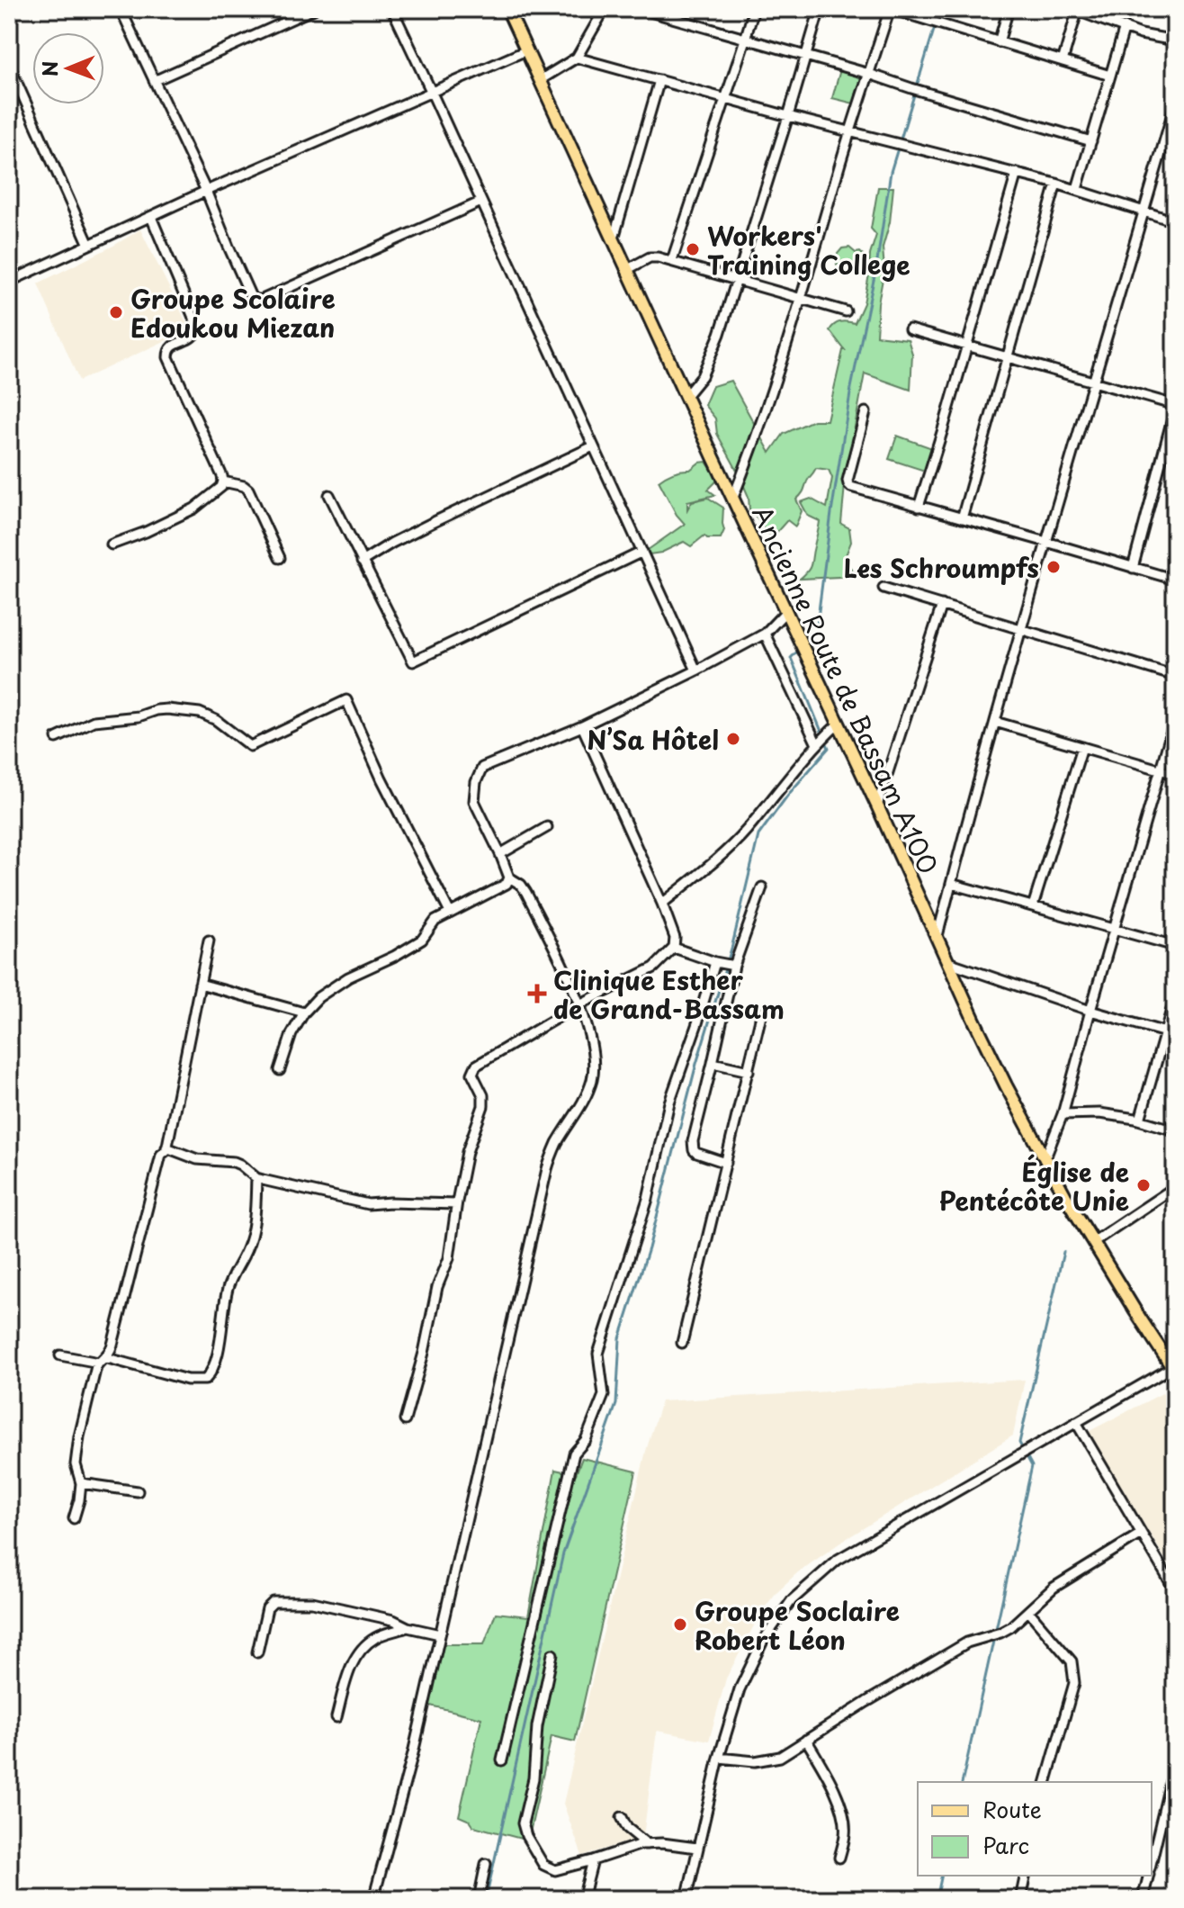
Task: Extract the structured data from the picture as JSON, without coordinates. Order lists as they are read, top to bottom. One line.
{"streets":{"main road":["Ancienne Route de Bassam A100"]},"places":{"other":["Workers' Training College","Groupe Scolaire Edoukou Miezan","Les Schroumpfs","N’Sa Hôtel","Église de Pentécôte Unie","Groupe Soclaire Robert Léon"],"health":["Clinique Esther de Grand-Bassam"]},"legend":["Route","Parc"],"north":"left"}
